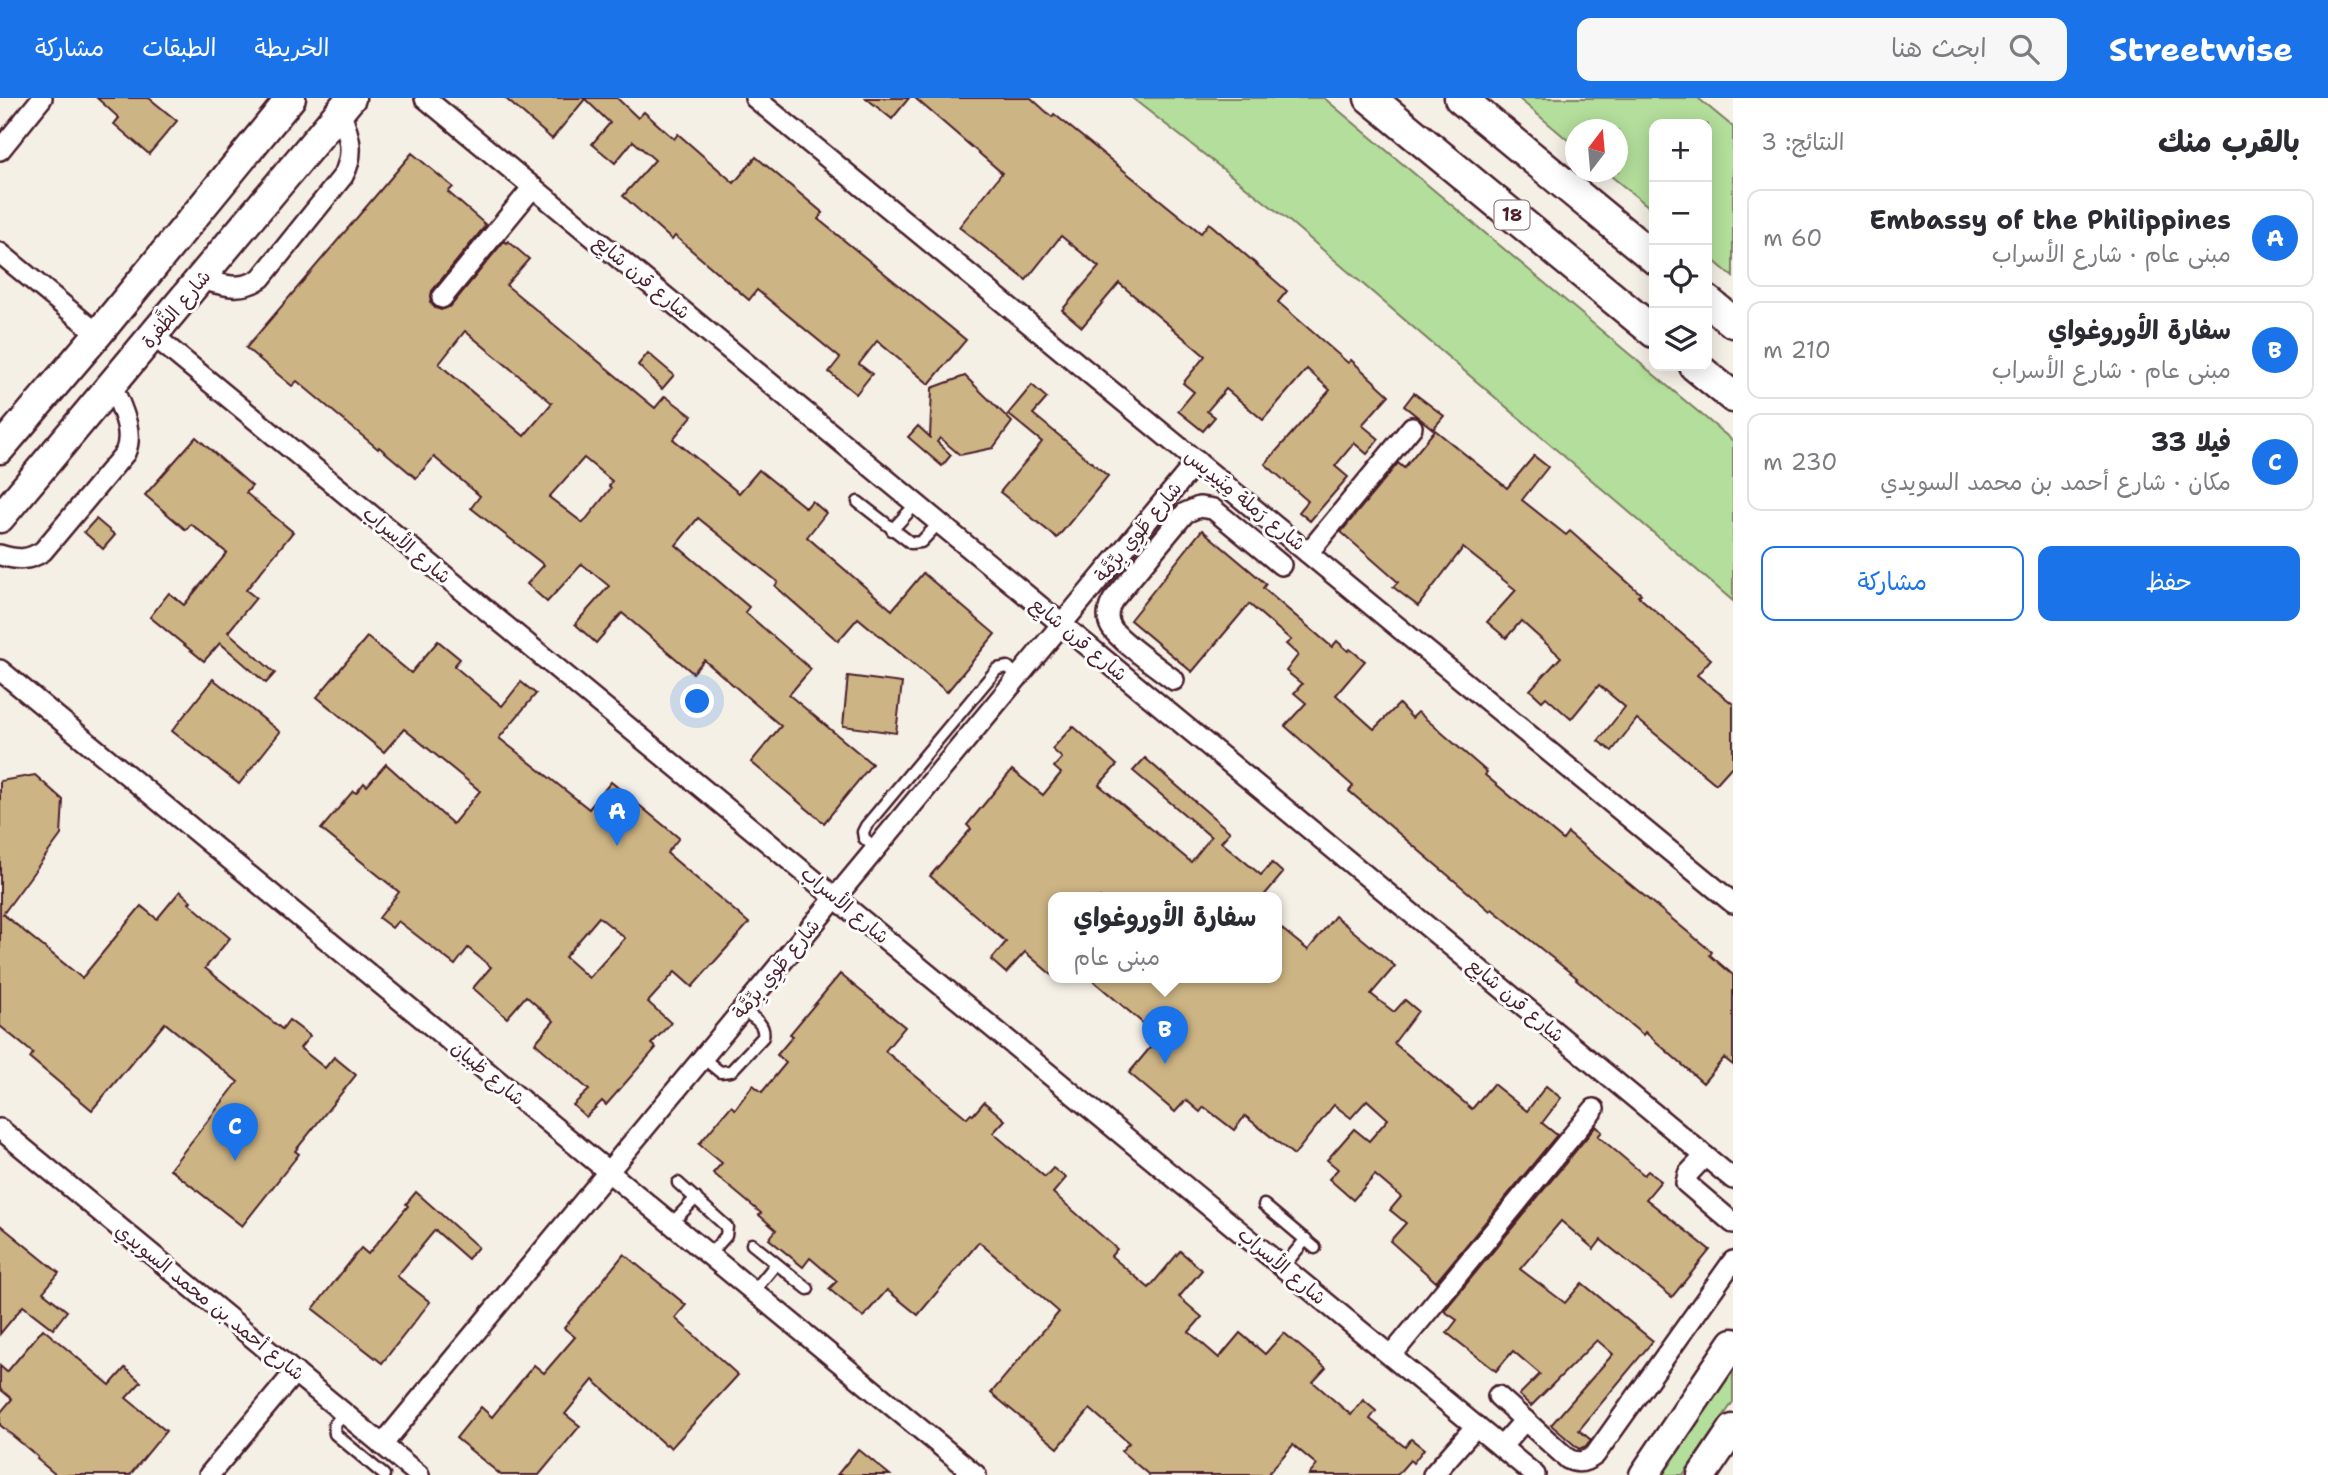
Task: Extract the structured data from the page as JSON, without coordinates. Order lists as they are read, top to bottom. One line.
{"streets":{"main road":["18","شارع الظَّفرة"],"street":["شارع قرن شايِع","شارع رَملة مِنَيدِيس","شارع طَوِي بِرِّمَّة","شارع الأسراب","شارع ظبيان","شارع أحمد بن محمد السويدي"]},"crossings":[["شارع قرن شايِع","شارع طَوِي بِرِّمَّة"],["شارع الظَّفرة","شارع الأسراب"],["شارع رَملة مِنَيدِيس","شارع طَوِي بِرِّمَّة"],["شارع طَوِي بِرِّمَّة","شارع الأسراب"],["شارع طَوِي بِرِّمَّة","شارع ظبيان"],["شارع طَوِي بِرِّمَّة","شارع أحمد بن محمد السويدي"]],"north":"top","page":{"header":"Streetwise","search":"ابحث هنا","nav":["الخريطة","الطبقات","مشاركة"],"heading":["بالقرب منك","النتائج: 3"],"map_buttons":["+","−"],"list":[{"mark":"A","name":"Embassy of the Philippines","note":"مبنى عام · شارع الأسراب","value":"60 m"},{"mark":"B","name":"سفارة الأوروغواي","note":"مبنى عام · شارع الأسراب","value":"210 m"},{"mark":"C","name":"فيلا 33","note":"مكان · شارع أحمد بن محمد السويدي","value":"230 m"}],"buttons":["حفظ","مشاركة"],"pins":["A","B","C"],"popup":["سفارة الأوروغواي","مبنى عام"]}}
